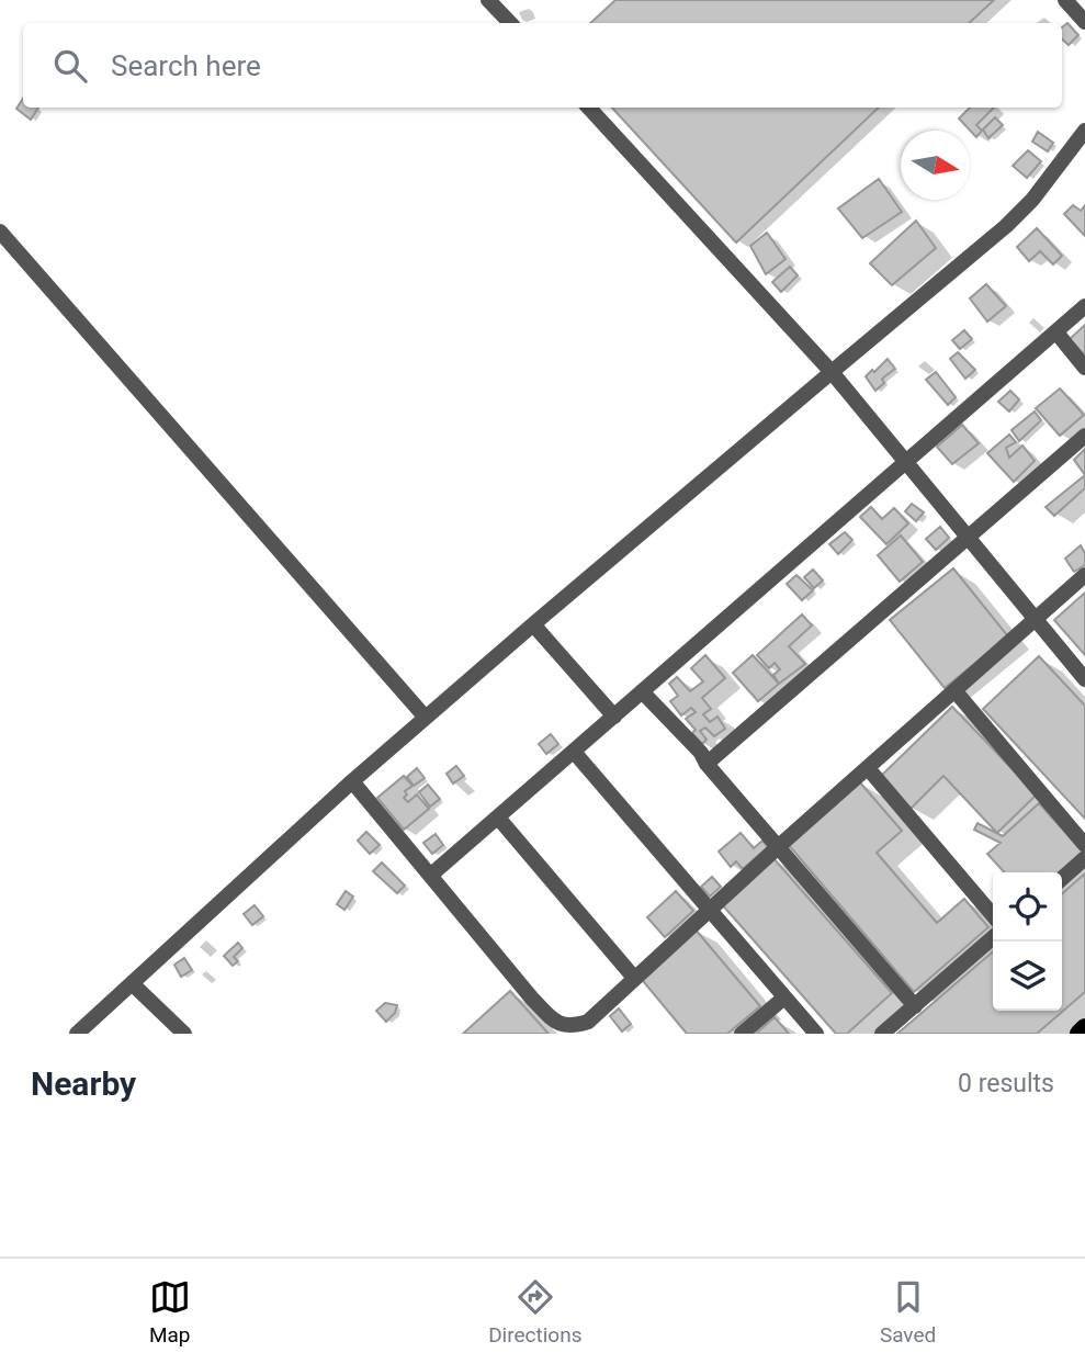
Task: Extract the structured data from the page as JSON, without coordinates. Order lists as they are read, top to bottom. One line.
{"north":"right","page":{"search":"Search here","heading":["Nearby","0 results"],"nav":["Map","Directions","Saved"]}}
